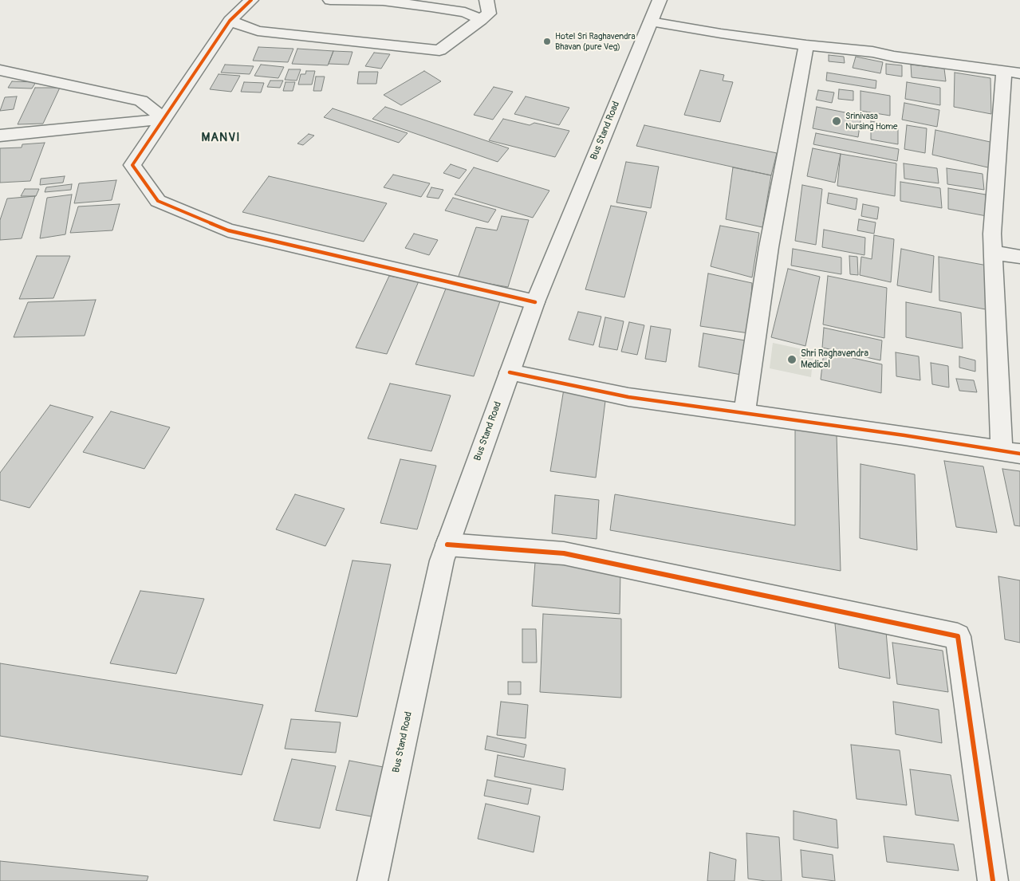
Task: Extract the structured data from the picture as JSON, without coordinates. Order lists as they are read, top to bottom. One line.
{"streets":{"street":["Bus Stand Road"]},"districts":["MANVI"],"places":["Hotel Sri Raghavendra Bhavan (pure Veg)","Srinivasa Nursing Home","Shri Raghavendra Medical"]}
